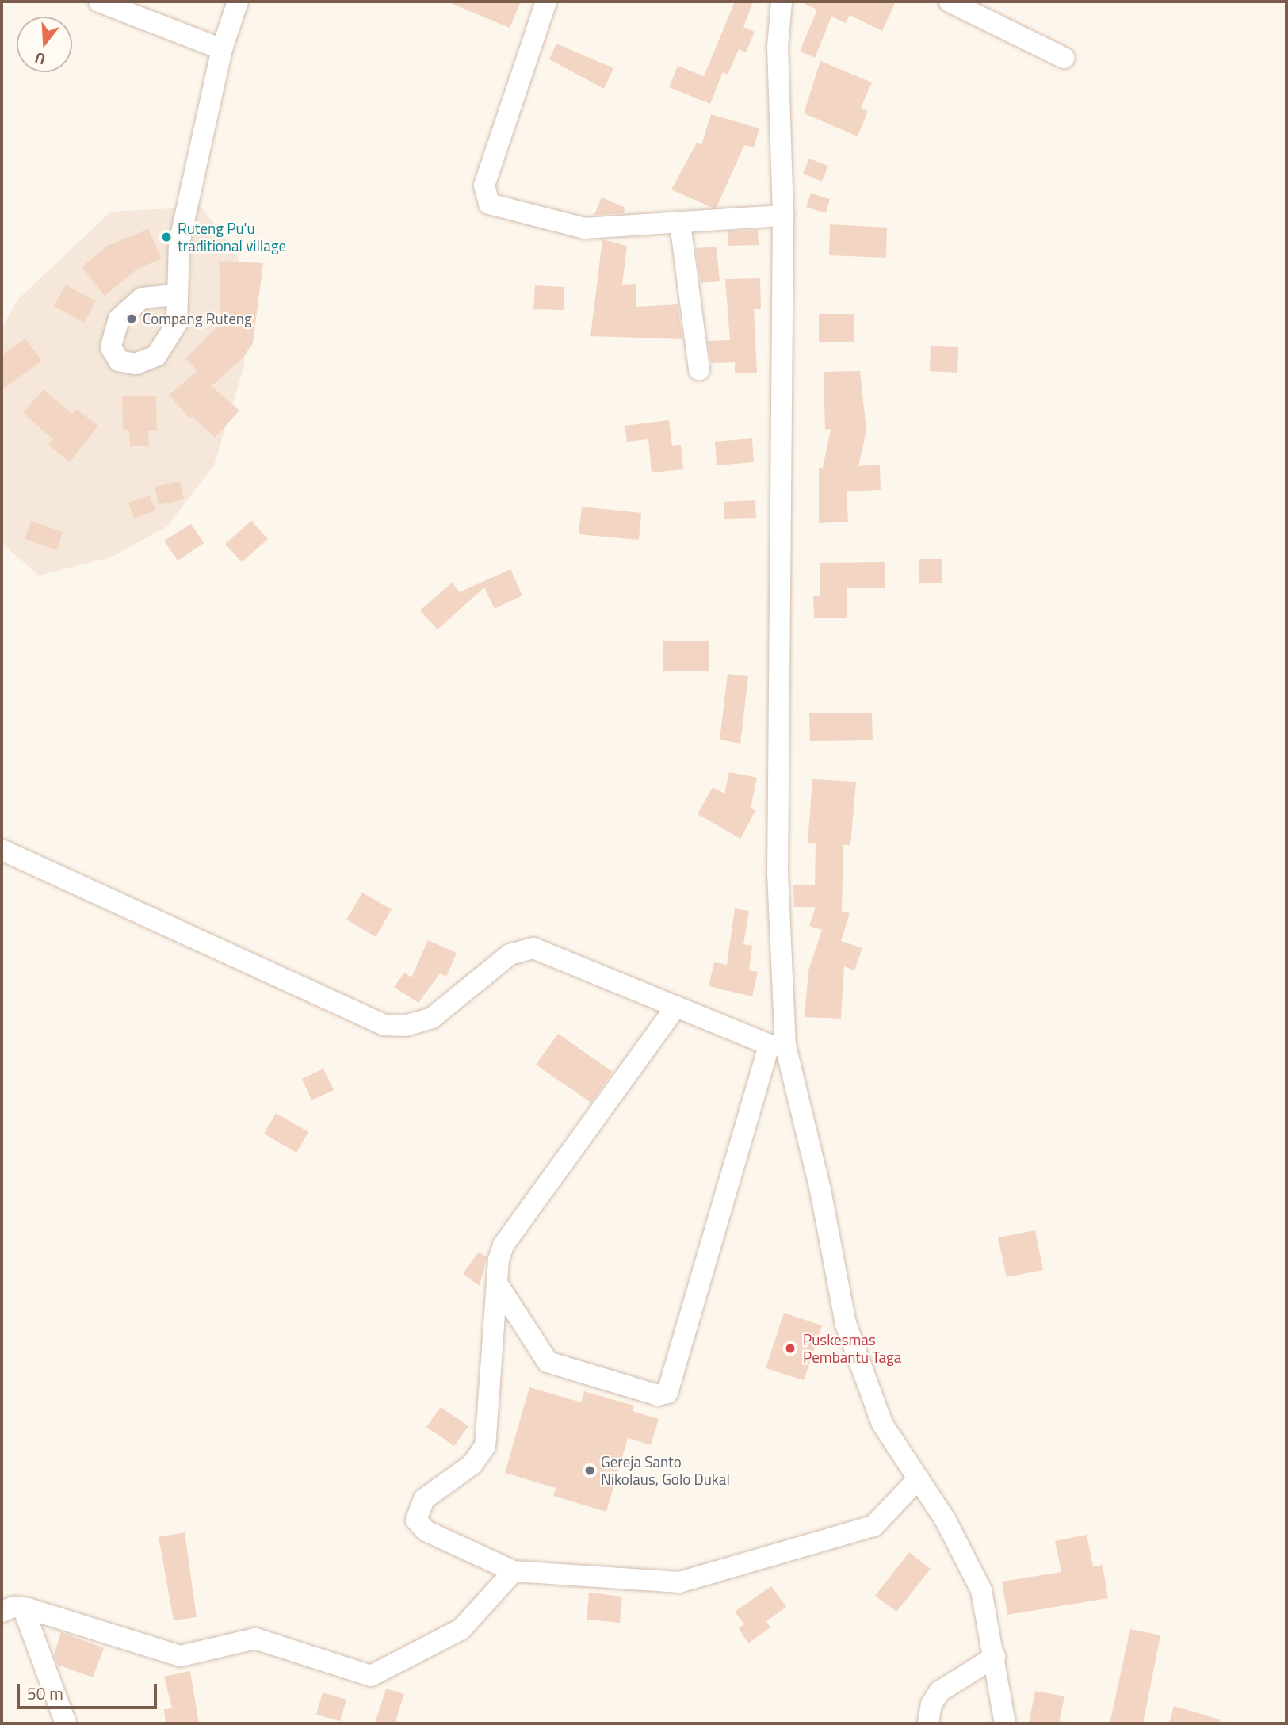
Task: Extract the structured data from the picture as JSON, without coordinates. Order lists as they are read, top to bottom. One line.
{"places":["Ruteng Pu'u traditional village","Compang Ruteng","Puskesmas Pembantu Taga","Gereja Santo Nikolaus, Golo Dukal"],"scale_bar":"50 m","north":"bottom"}
